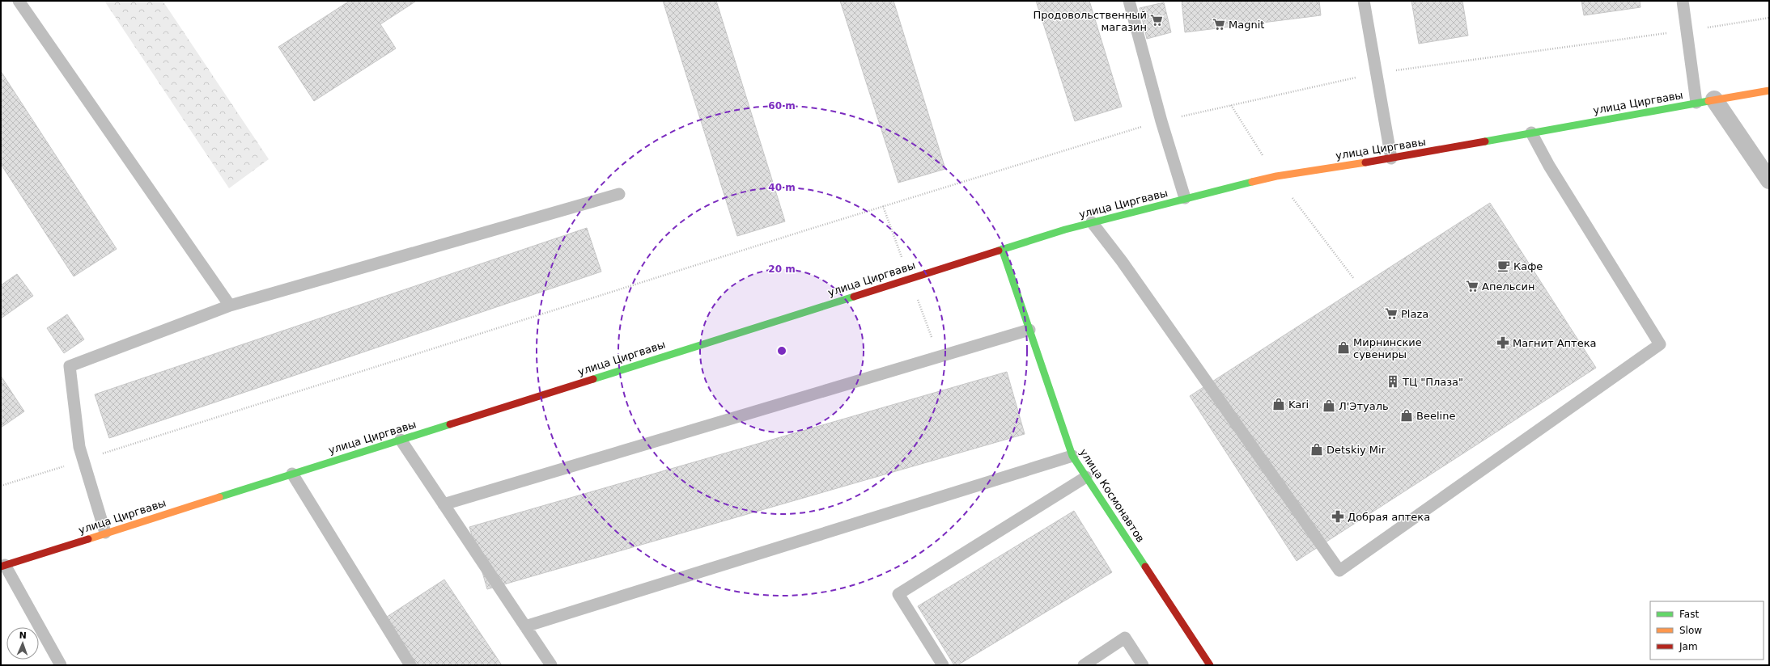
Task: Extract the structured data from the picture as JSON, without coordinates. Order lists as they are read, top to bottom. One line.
{"streets":{"main road":["улица Циргвавы","улица Космонавтов"]},"crossings":[["улица Циргвавы","улица Космонавтов"]],"places":{"supermarket":["Продовольственный магазин","Magnit","Апельсин","Plaza"],"cafe":["Кафе"],"pharmacy":["Магнит Аптека","Добрая аптека"],"shop":["Мирнинские сувениры","Kari","Л'Этуаль","Beeline","Detskiy Mir"],"building":["ТЦ \"Плаза\""]},"legend":["Fast","Slow","Jam"],"north":"top","rings":["60 m","40 m","20 m"]}
